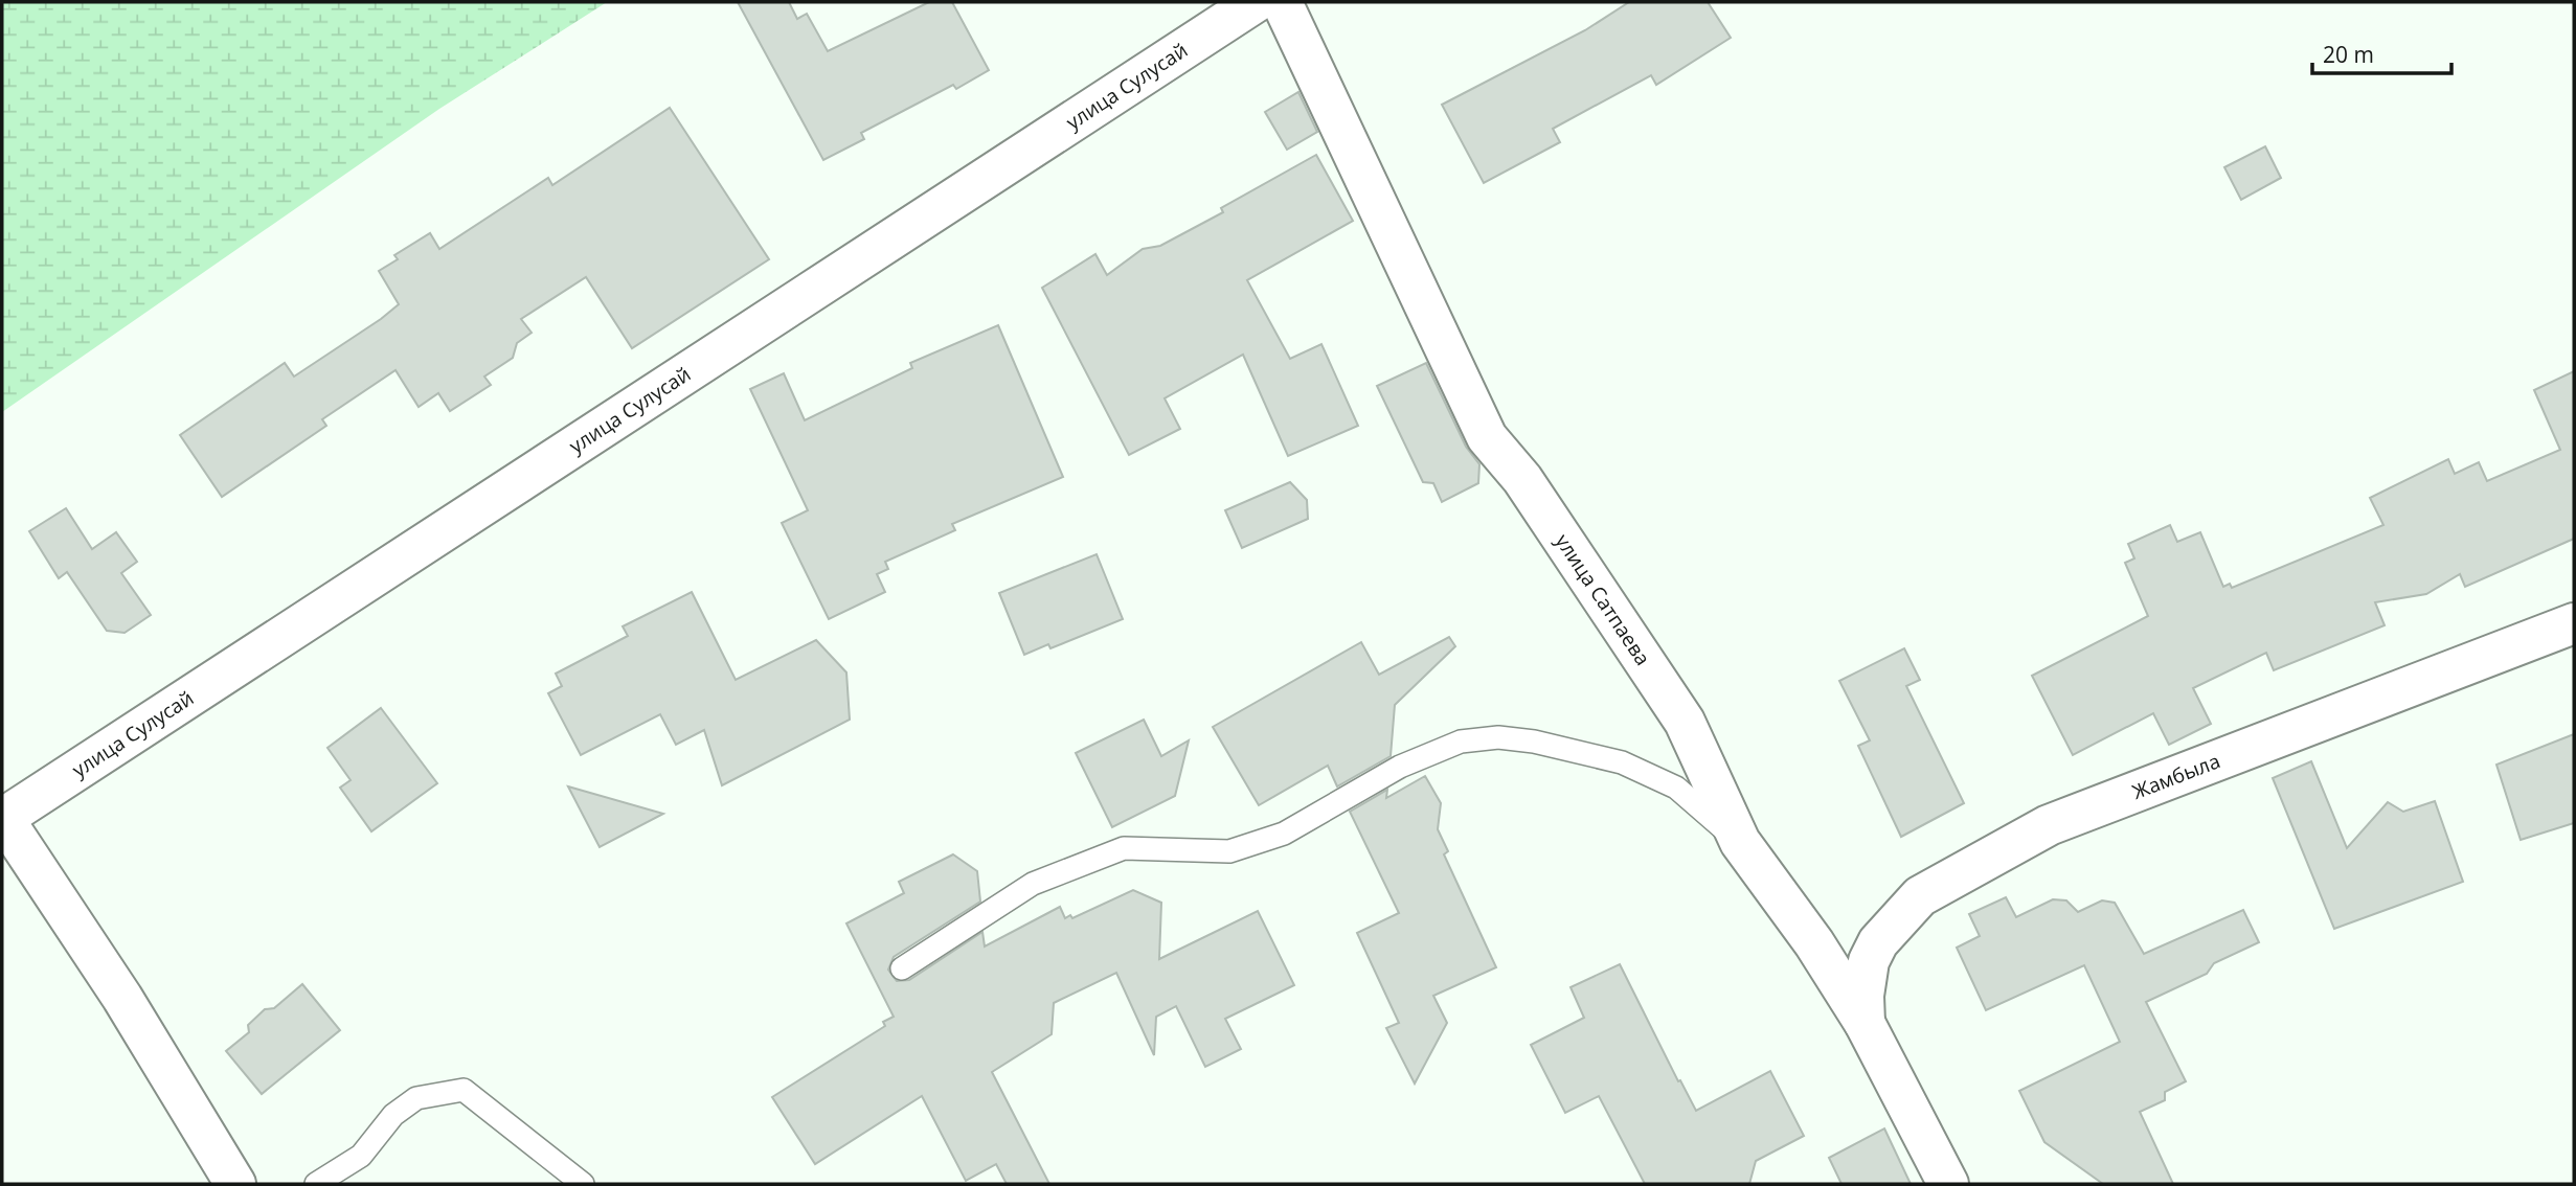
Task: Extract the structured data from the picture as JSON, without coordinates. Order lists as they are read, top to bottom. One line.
{"streets":{"street":["улица Сулусай","улица Сатпаева","Жамбыла"]},"crossings":[["улица Сатпаева","Жамбыла"]],"scale_bar":"20 m"}
